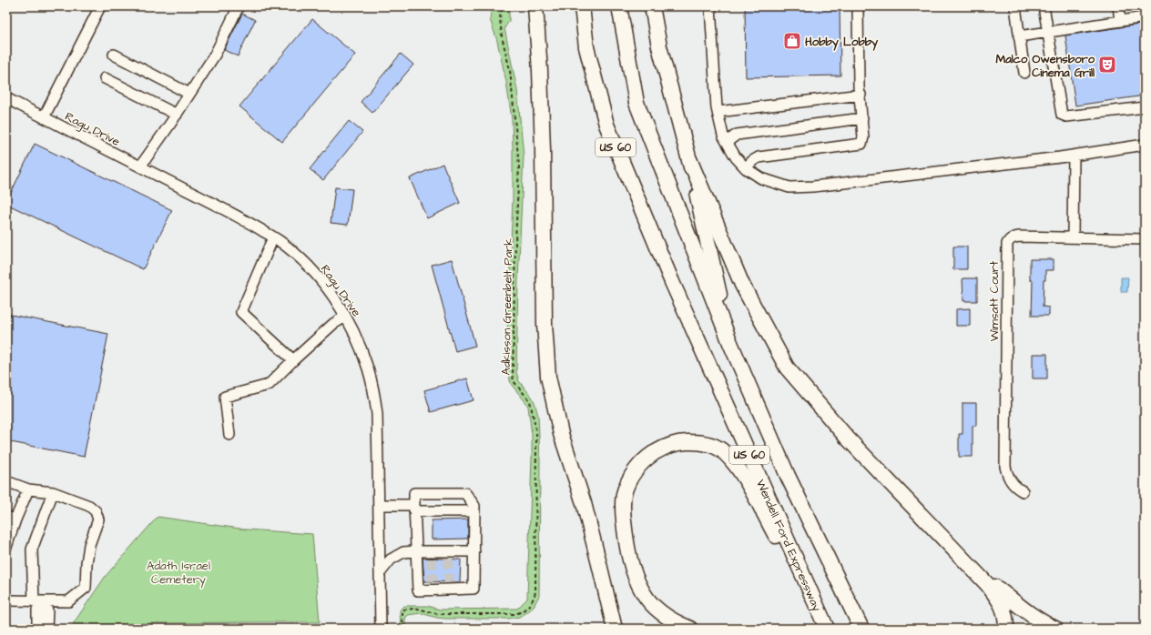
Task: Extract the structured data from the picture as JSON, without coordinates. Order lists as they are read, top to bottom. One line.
{"streets":{"highway":["US 60","Wendell Ford Expressway"],"street":["Ragu Drive","Wimsatt Court"],"path":["Adkisson Greenbelt Park"]},"parks":["Adath Israel Cemetery"],"places":{"shop":["Hobby Lobby"],"theatre":["Malco Owensboro Cinema Grill"]}}
